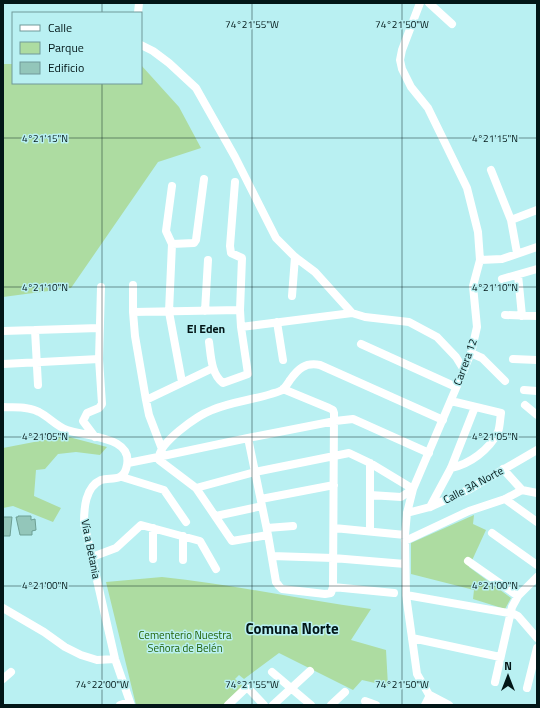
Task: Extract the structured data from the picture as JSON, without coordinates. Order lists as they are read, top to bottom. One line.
{"streets":{"street":["Carrera 12","Calle 3A Norte","Vía a Betania"]},"crossings":[["Carrera 12","Calle 3A Norte"]],"districts":["El Eden","Comuna Norte"],"parks":["Cementerio Nuestra Señora de Belén"],"legend":["Calle","Parque","Edificio"],"north":"top","coordinates":["74°21'55\"W","74°21'50\"W","4°21'15\"N","4°21'10\"N","4°21'05\"N","4°21'00\"N","74°22'00\"W"]}
